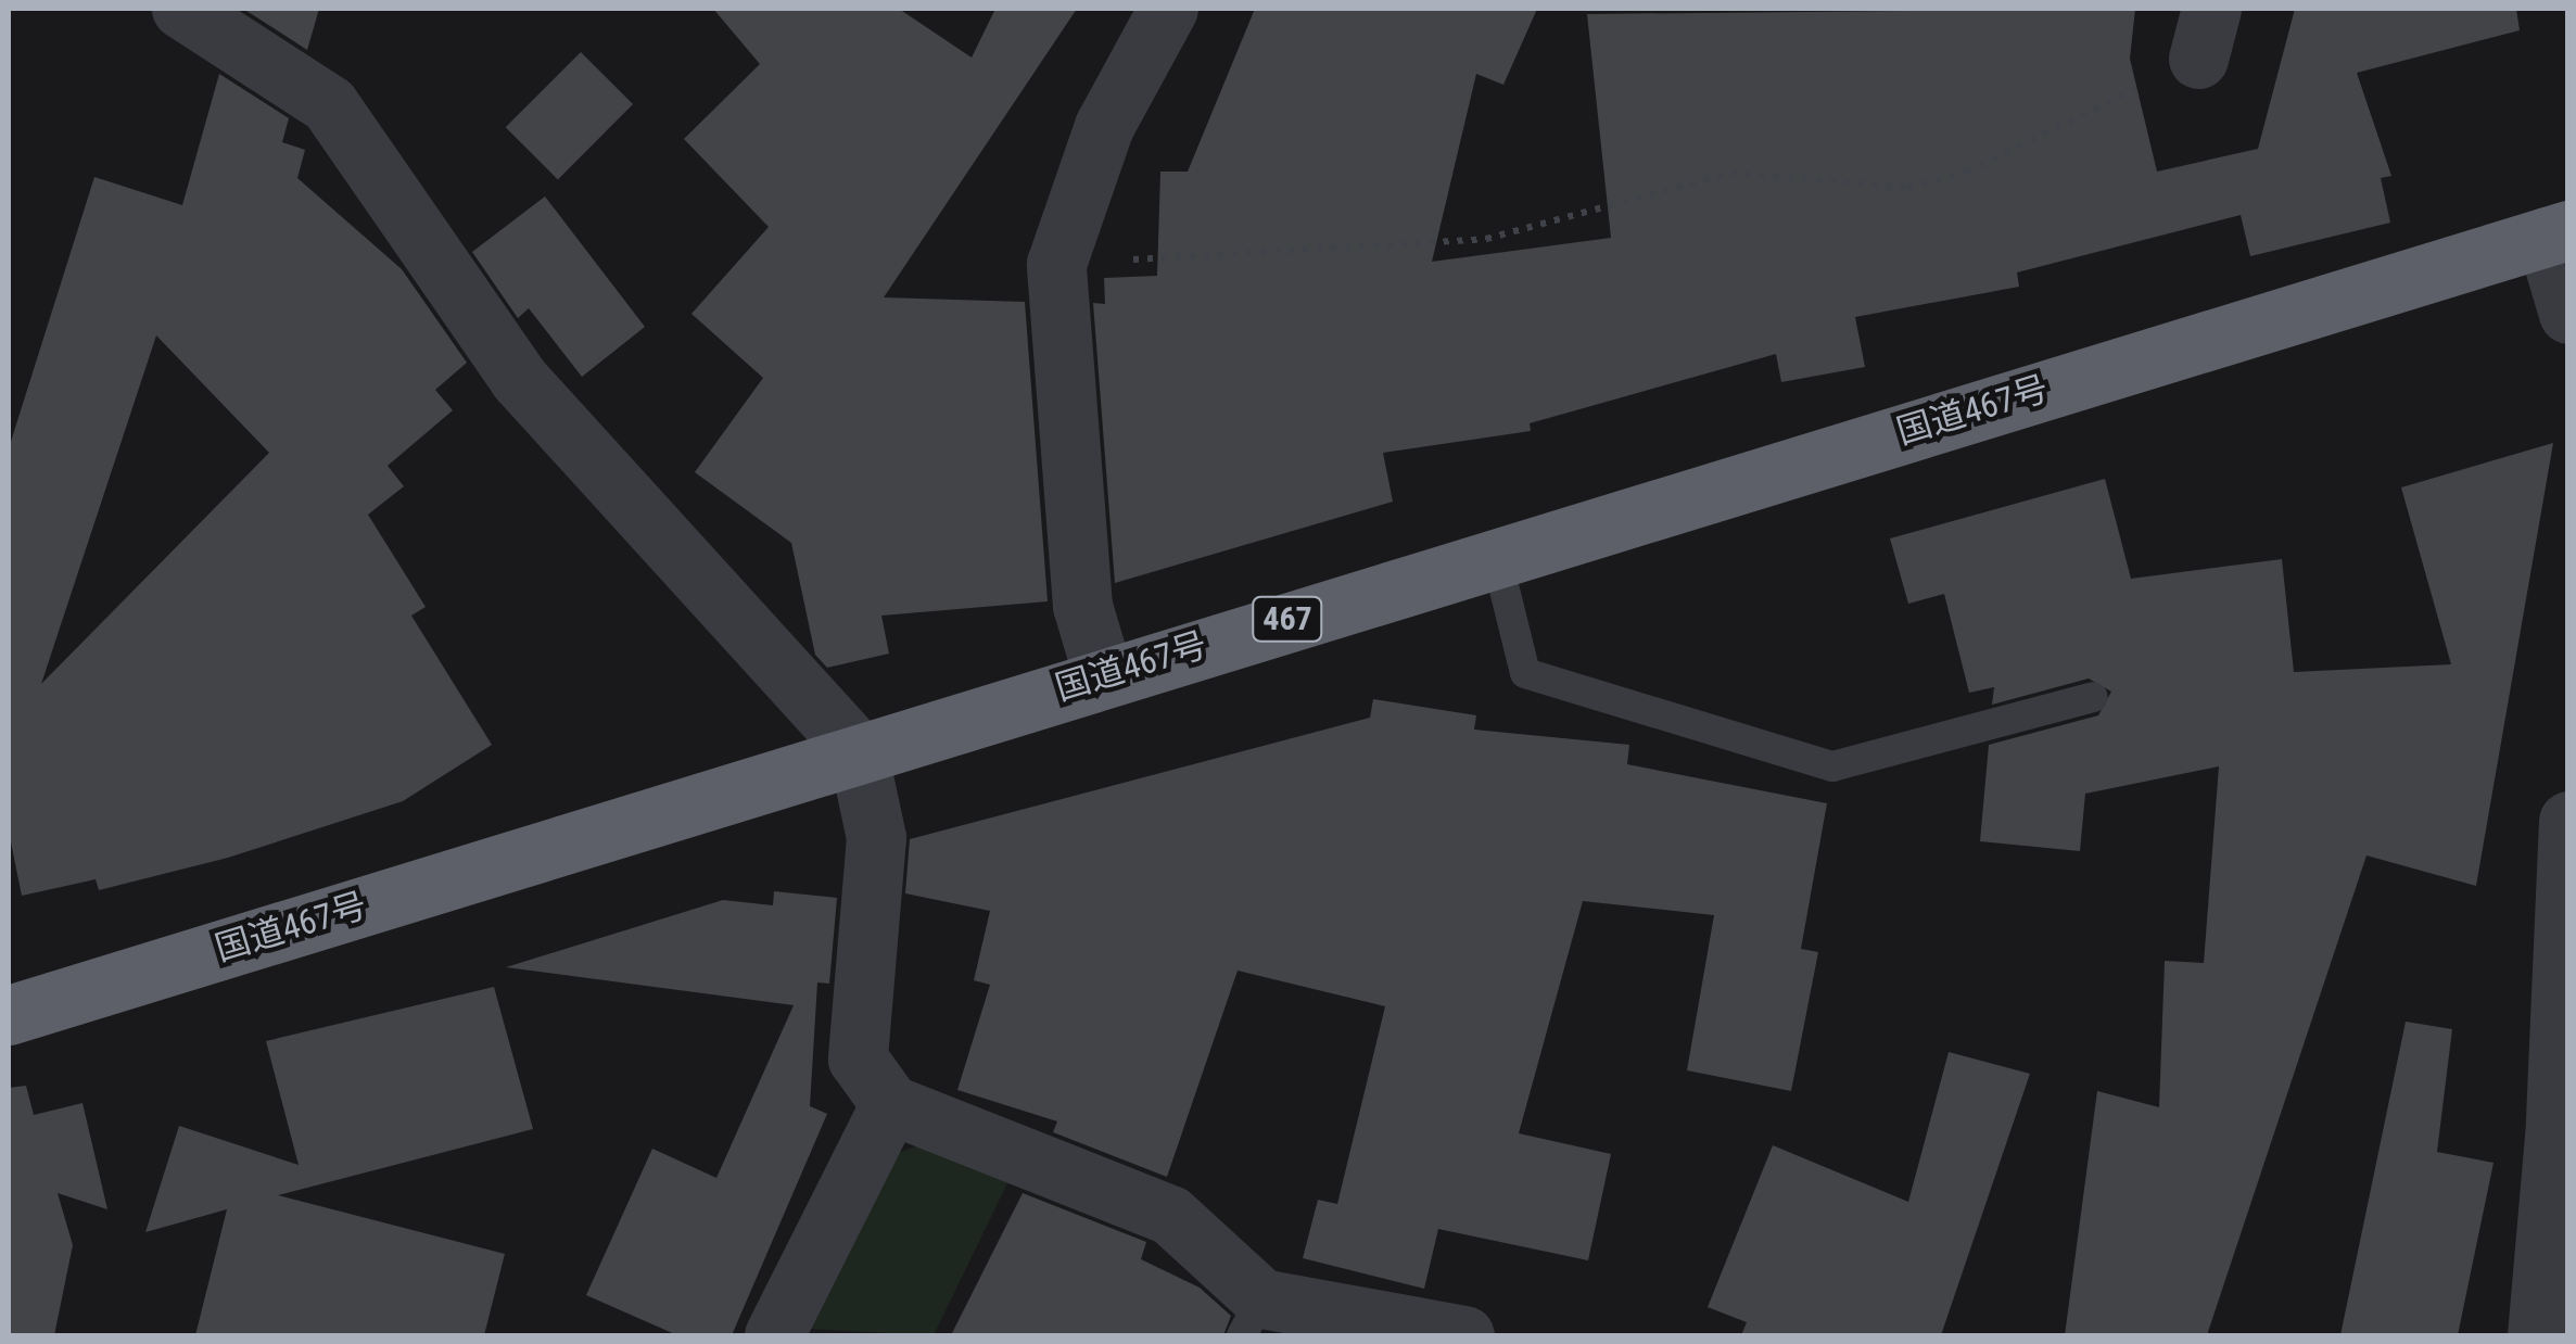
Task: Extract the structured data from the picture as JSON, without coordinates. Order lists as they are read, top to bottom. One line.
{"streets":{"highway":["国道467号","467"]}}
